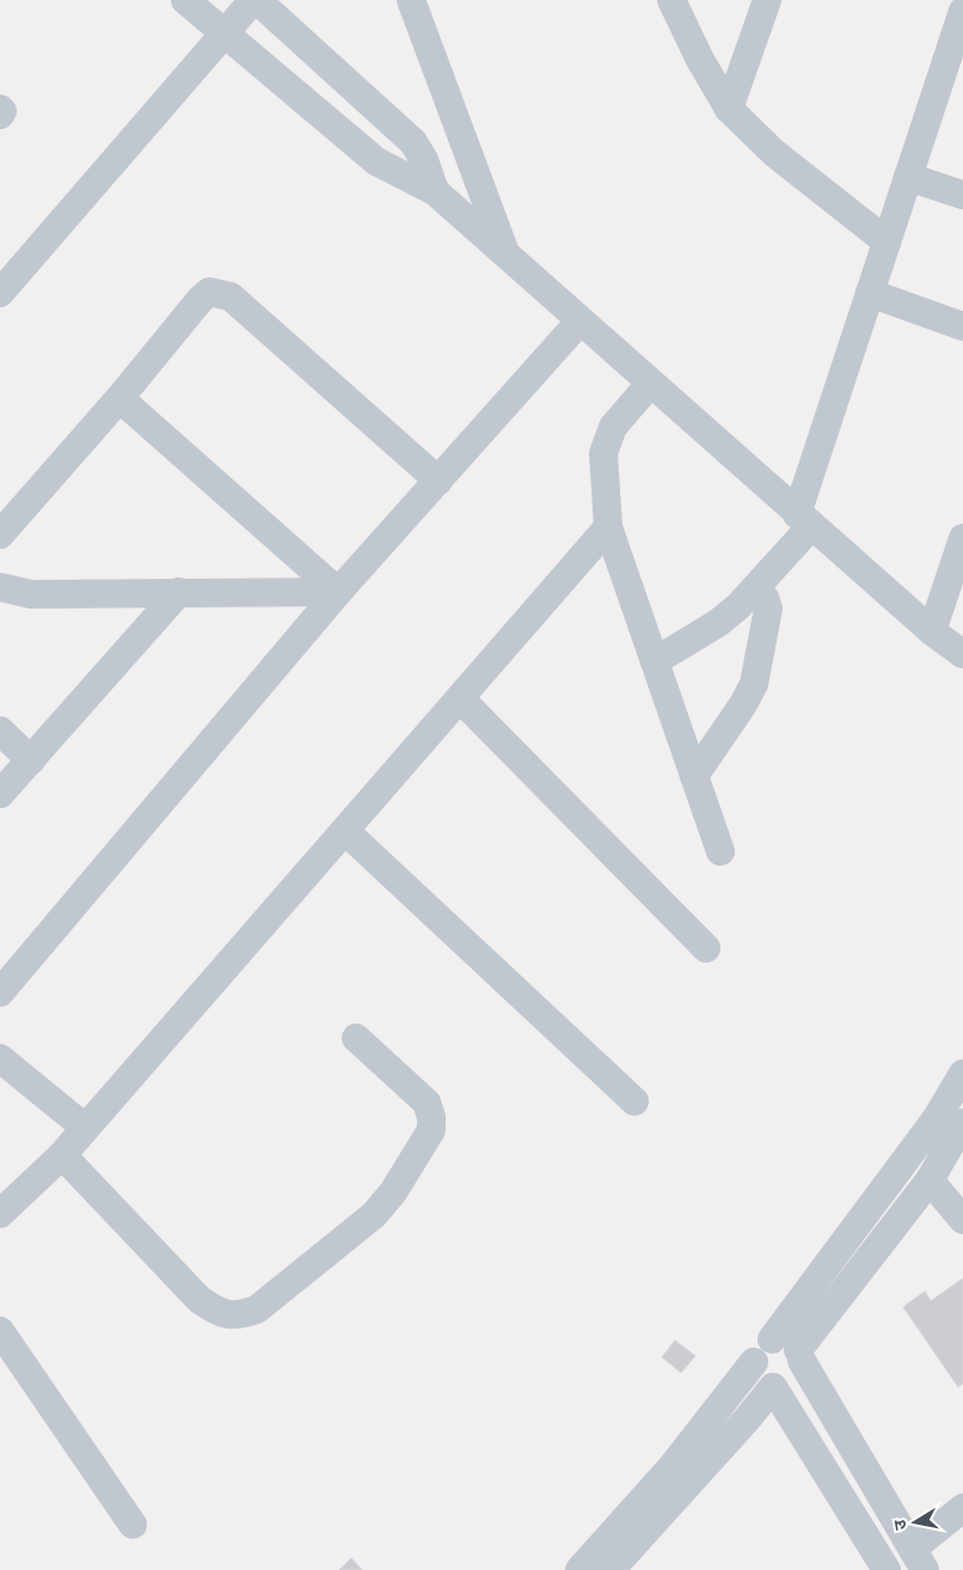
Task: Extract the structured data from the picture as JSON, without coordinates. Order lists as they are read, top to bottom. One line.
{"north":"left"}
